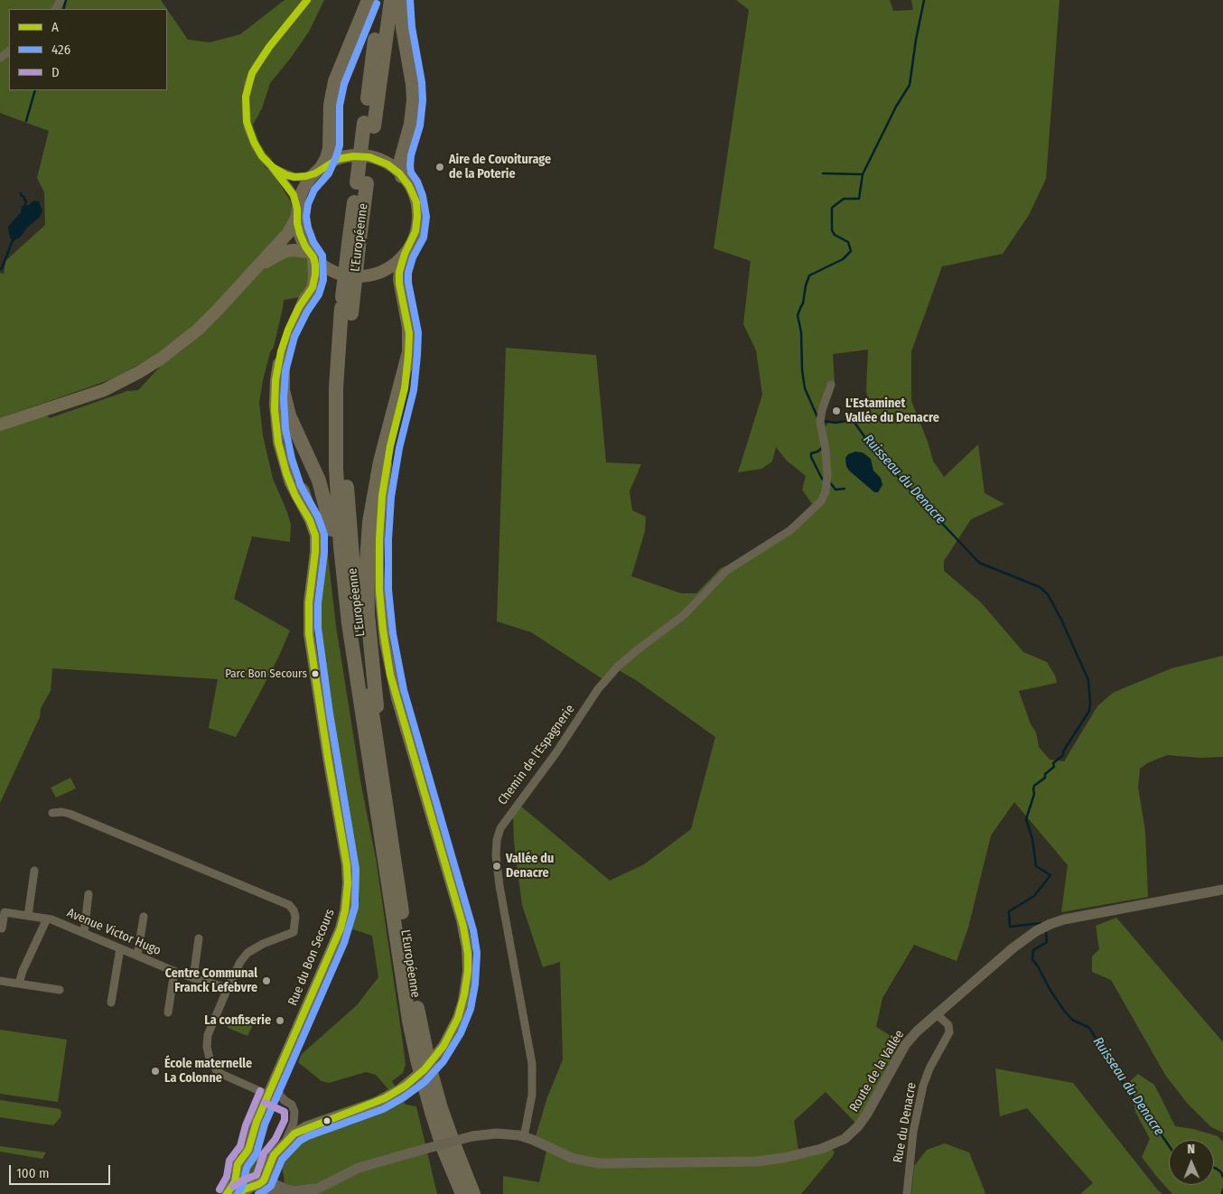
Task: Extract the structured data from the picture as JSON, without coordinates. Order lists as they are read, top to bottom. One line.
{"streets":{"highway":["L'Européenne"],"main road":["Rue du Bon Secours"],"street":["Chemin de l'Espagnerie","Avenue Victor Hugo","Route de la Vallée","Rue du Denacre"]},"crossings":[["Chemin de l'Espagnerie","Route de la Vallée"],["Route de la Vallée","Rue du Denacre"]],"water":["Ruisseau du Denacre"],"places":["Aire de Covoiturage de la Poterie","L'Estaminet Vallée du Denacre","Parc Bon Secours","Vallée du Denacre","Centre Communal Franck Lefebvre","La confiserie","École maternelle La Colonne"],"lines":["transit line A","transit line 426","transit line D"],"legend":["A","426","D"],"scale_bar":"100 m","north":"top"}
